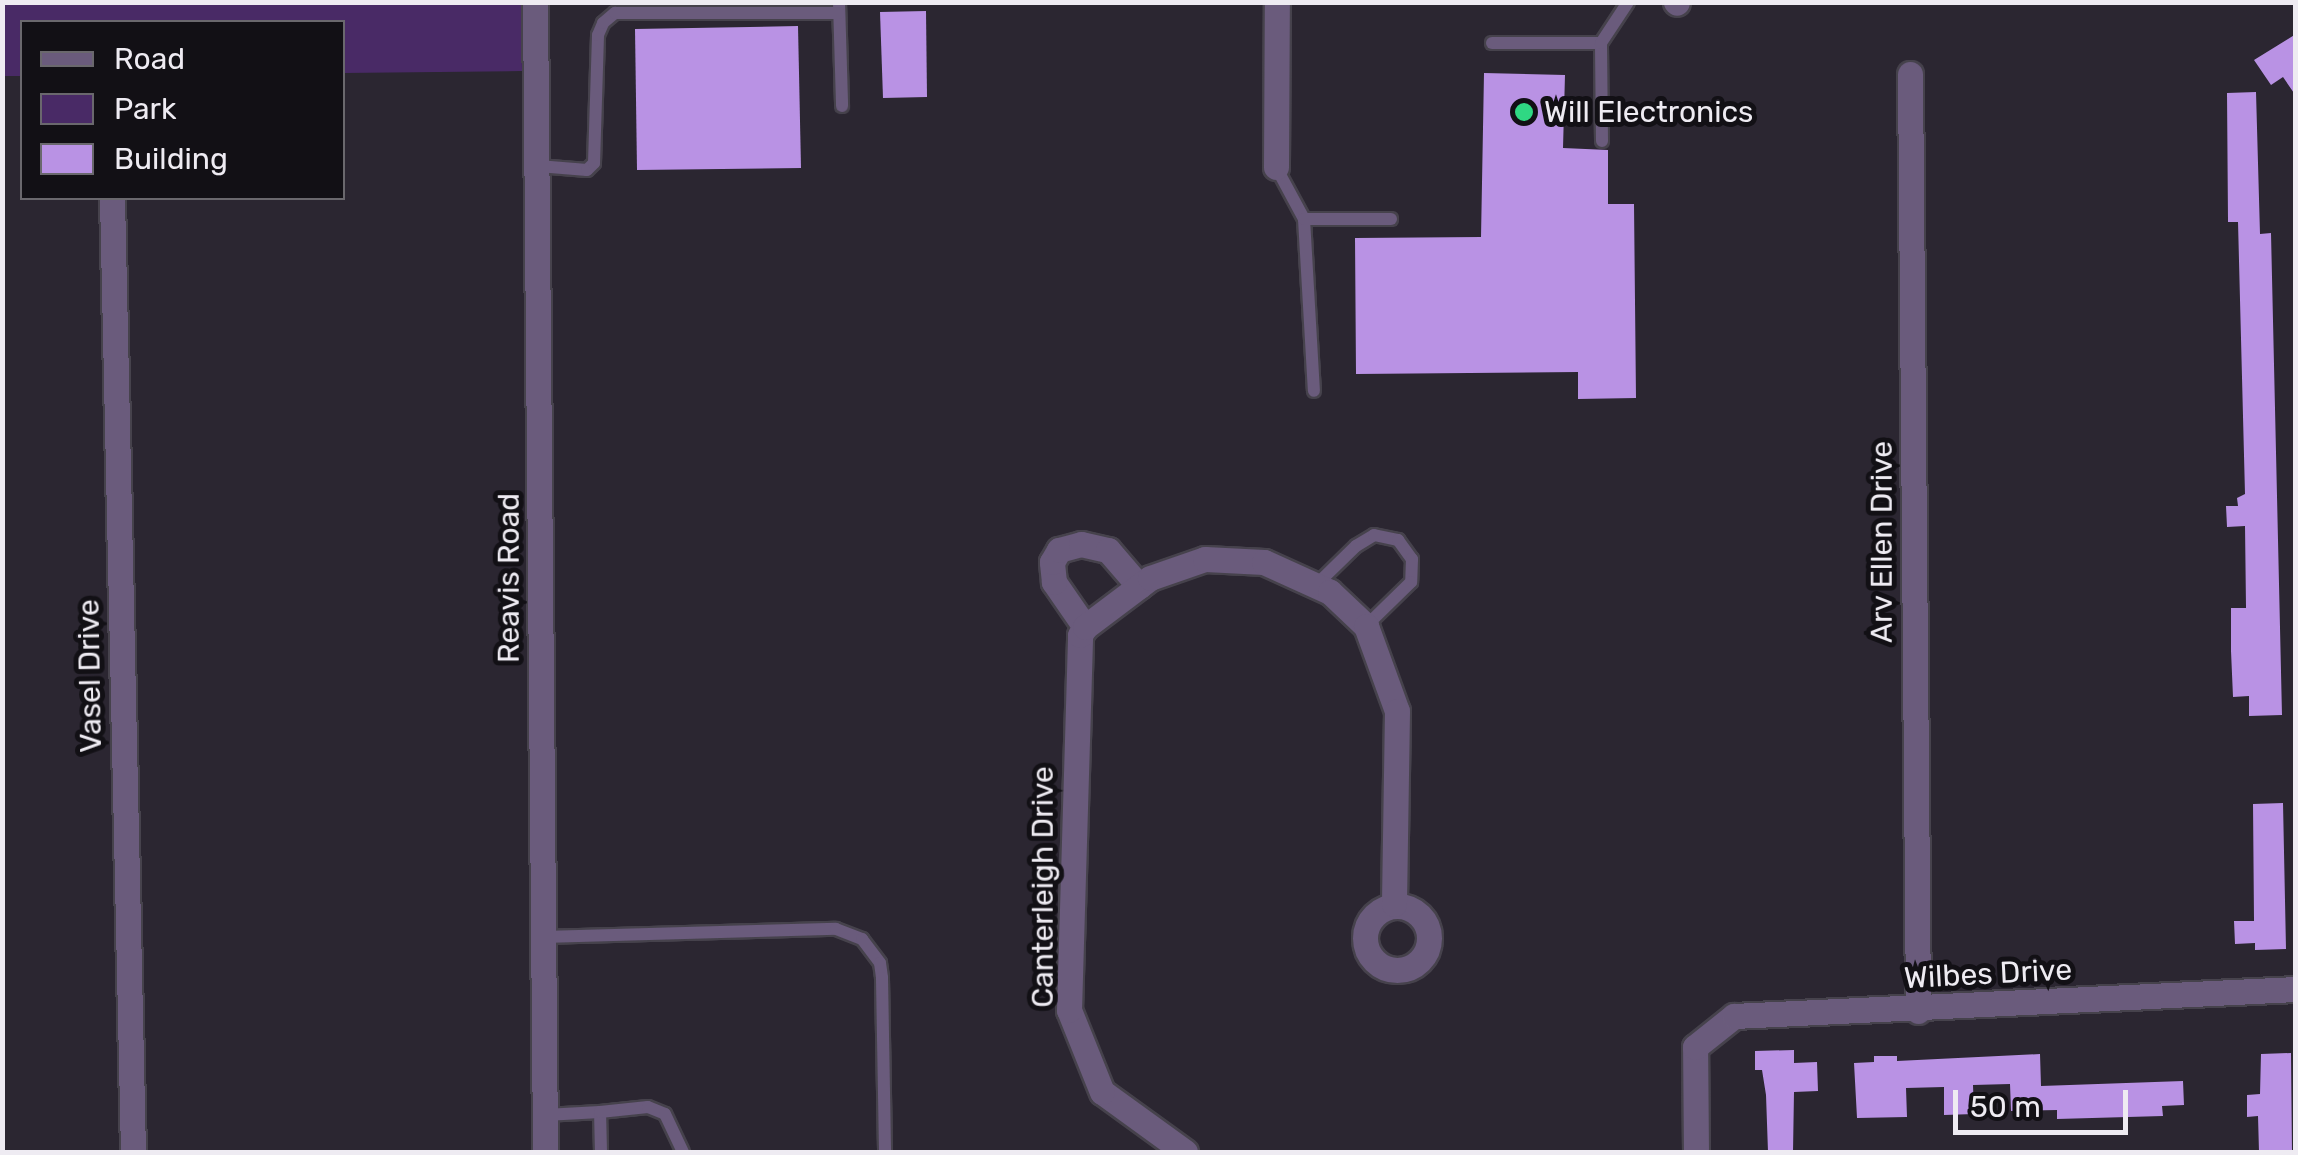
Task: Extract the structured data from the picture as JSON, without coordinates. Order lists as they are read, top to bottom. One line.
{"streets":{"street":["Arv Ellen Drive","Reavis Road","Vasel Drive","Canterleigh Drive","Wilbes Drive"]},"crossings":[["Arv Ellen Drive","Wilbes Drive"]],"places":["Will Electronics"],"legend":["Road","Park","Building"],"scale_bar":"50 m"}
